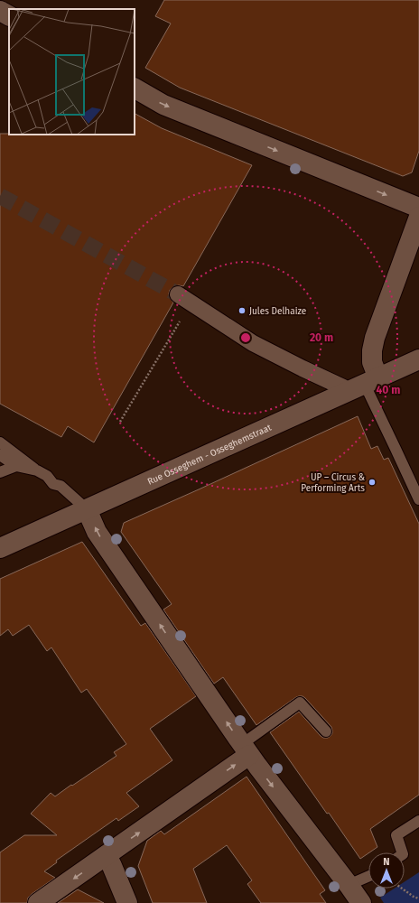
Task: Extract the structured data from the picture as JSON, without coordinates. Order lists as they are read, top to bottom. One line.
{"streets":{"street":["Rue Osseghem - Osseghemstraat"]},"places":["Jules Delhaize","UP – Circus & Performing Arts"],"north":"top","rings":["20 m","40 m"]}
